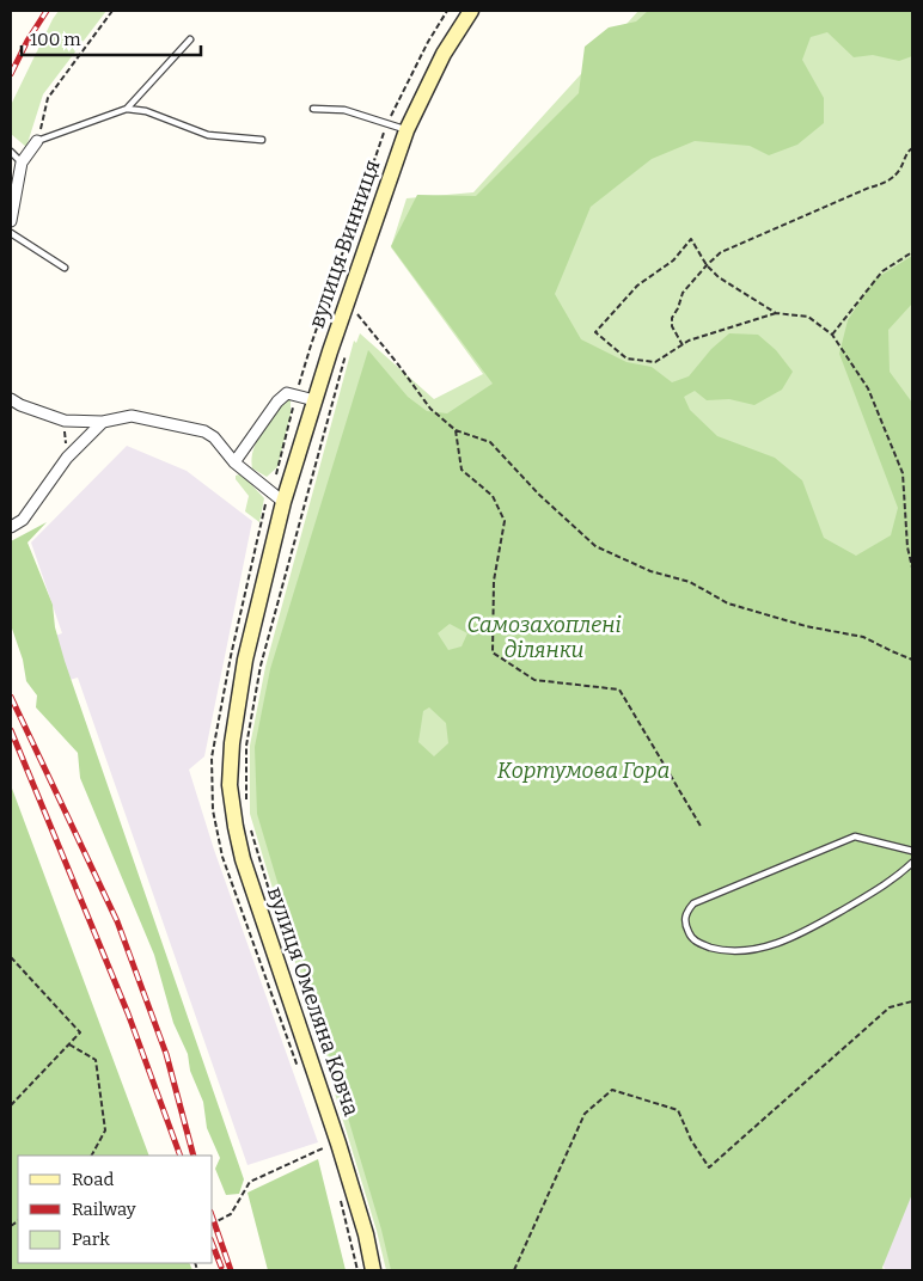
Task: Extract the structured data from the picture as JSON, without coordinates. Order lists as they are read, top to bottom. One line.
{"streets":{"main road":["вулиця Винниця","вулиця Омеляна Ковча"]},"crossings":[["вулиця Винниця","вулиця Омеляна Ковча"]],"parks":["Самозахоплені ділянки","Кортумова Гора"],"legend":["Road","Railway","Park"],"scale_bar":"100 m"}
